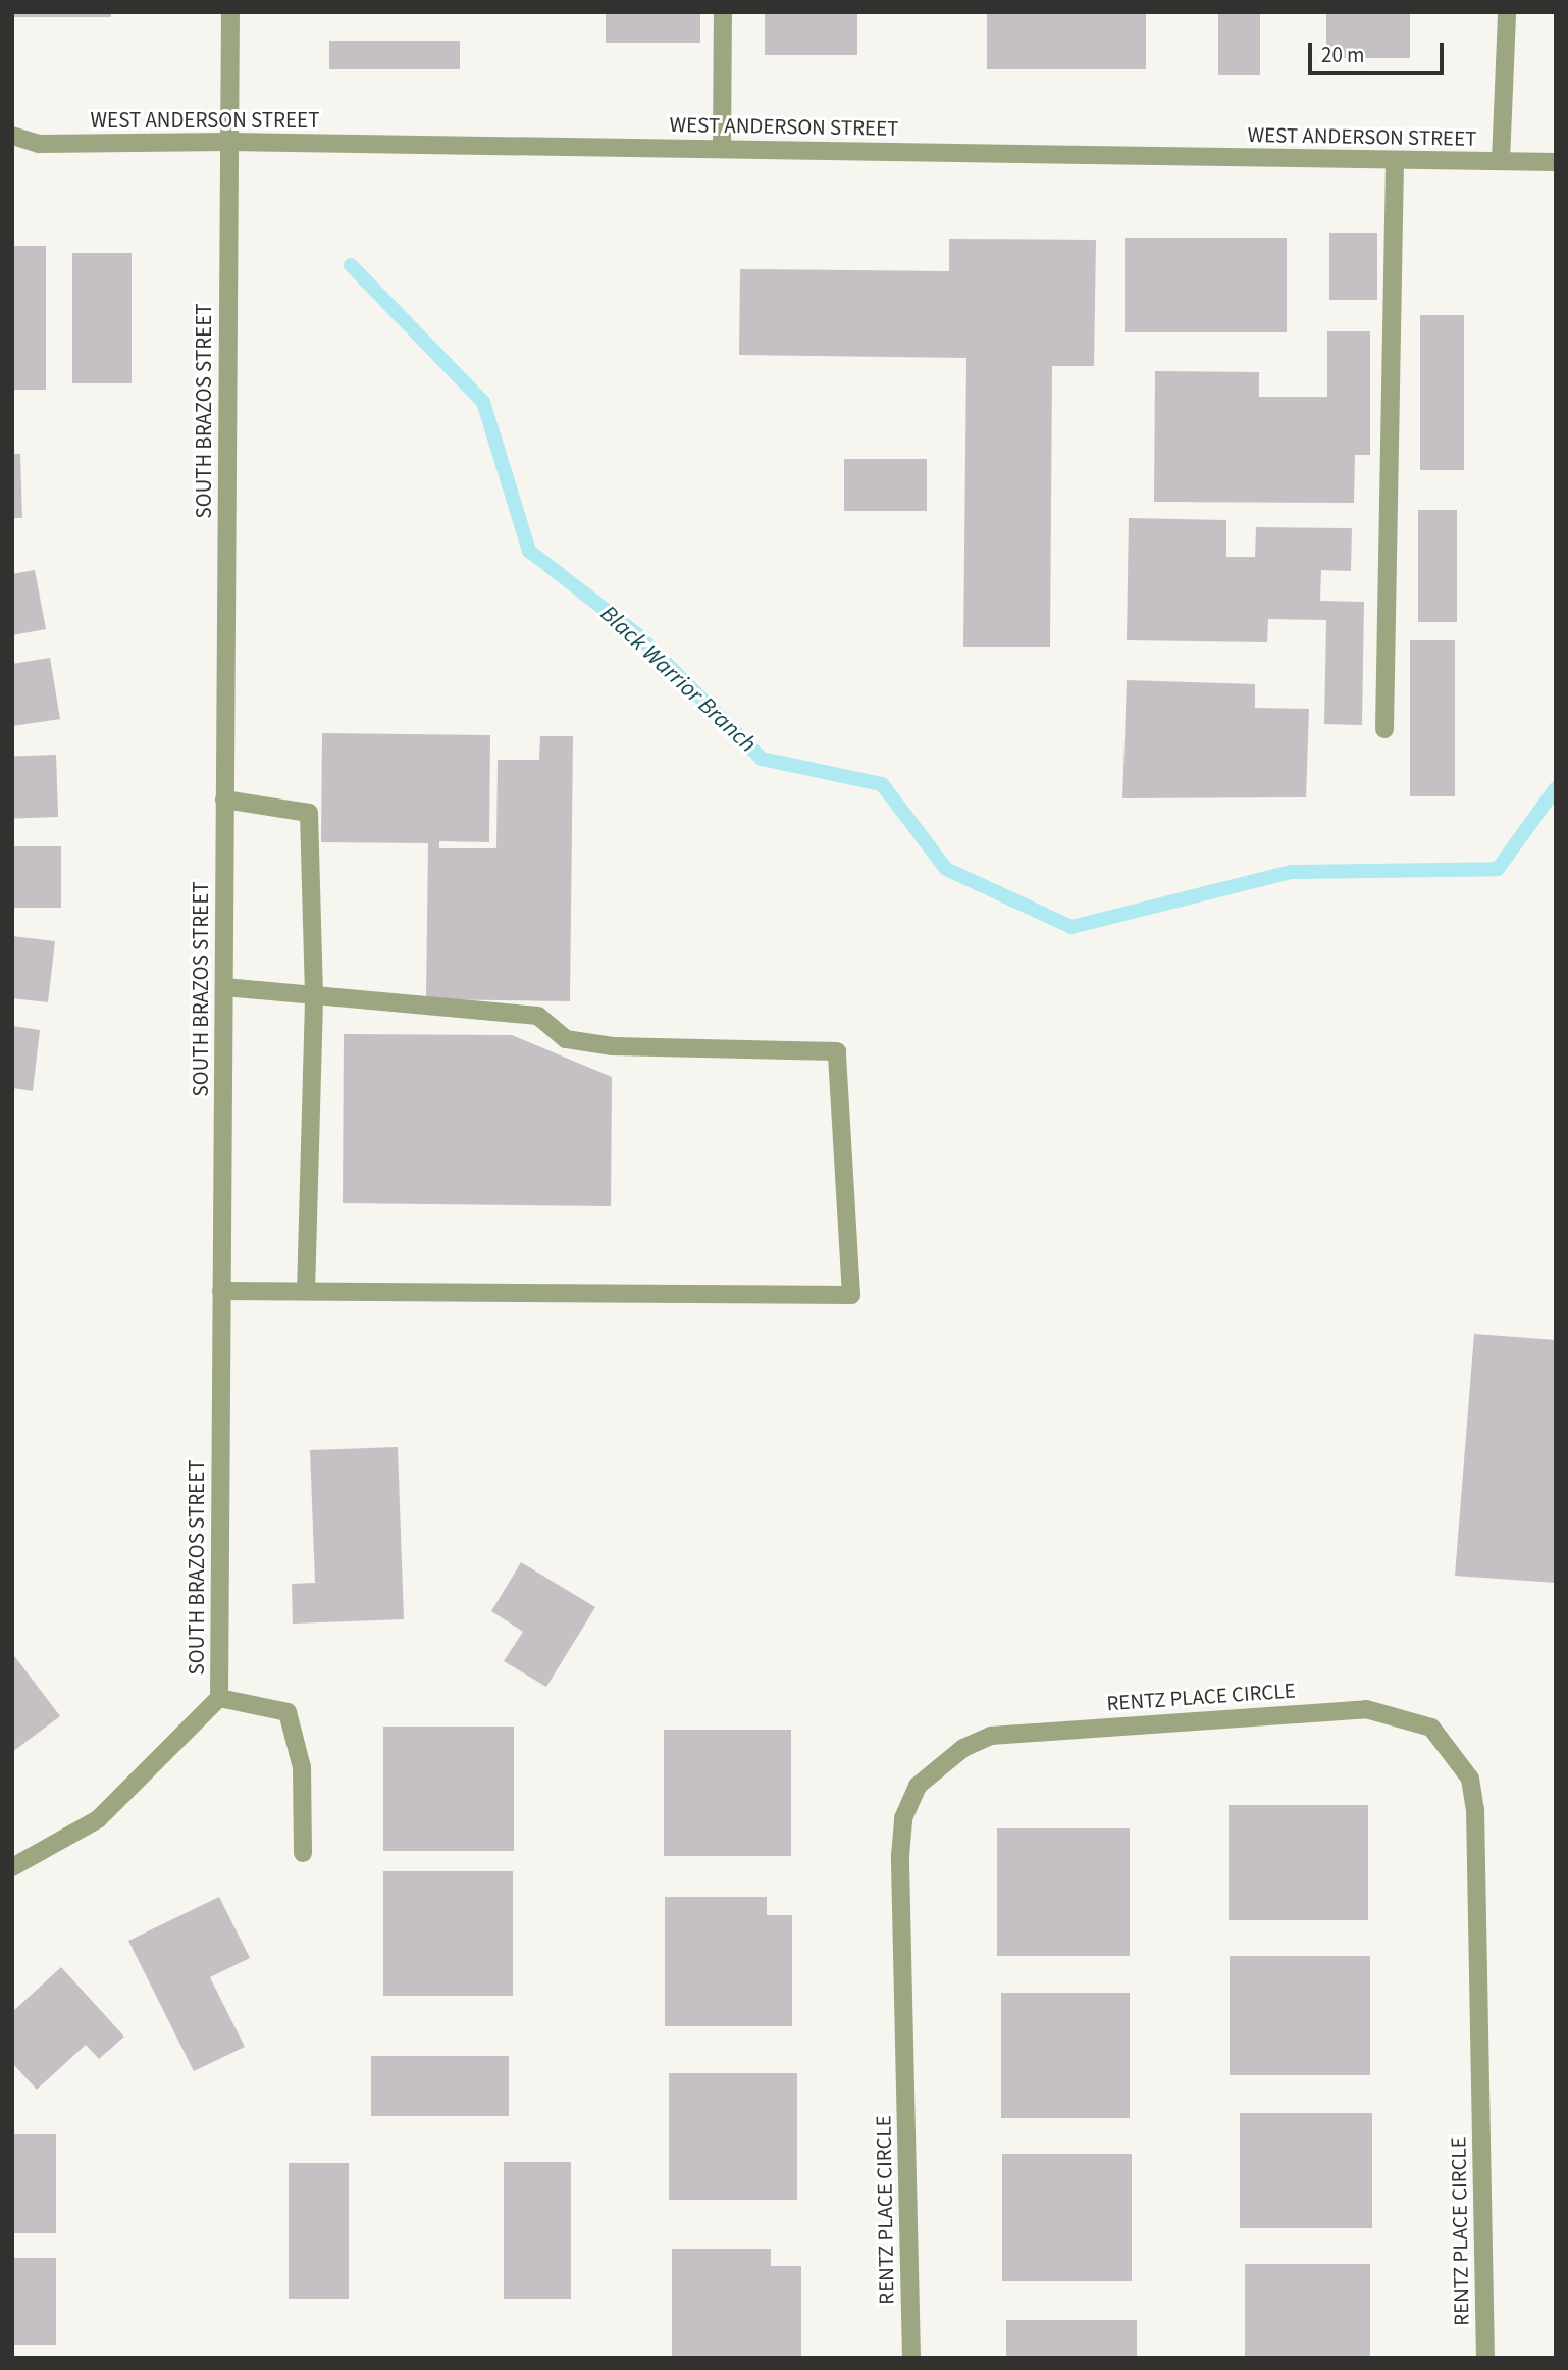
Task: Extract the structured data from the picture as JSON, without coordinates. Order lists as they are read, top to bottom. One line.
{"streets":{"street":["WEST ANDERSON STREET","SOUTH BRAZOS STREET","RENTZ PLACE CIRCLE"]},"crossings":[["WEST ANDERSON STREET","SOUTH BRAZOS STREET"]],"water":["Black Warrior Branch"],"scale_bar":"20 m"}
